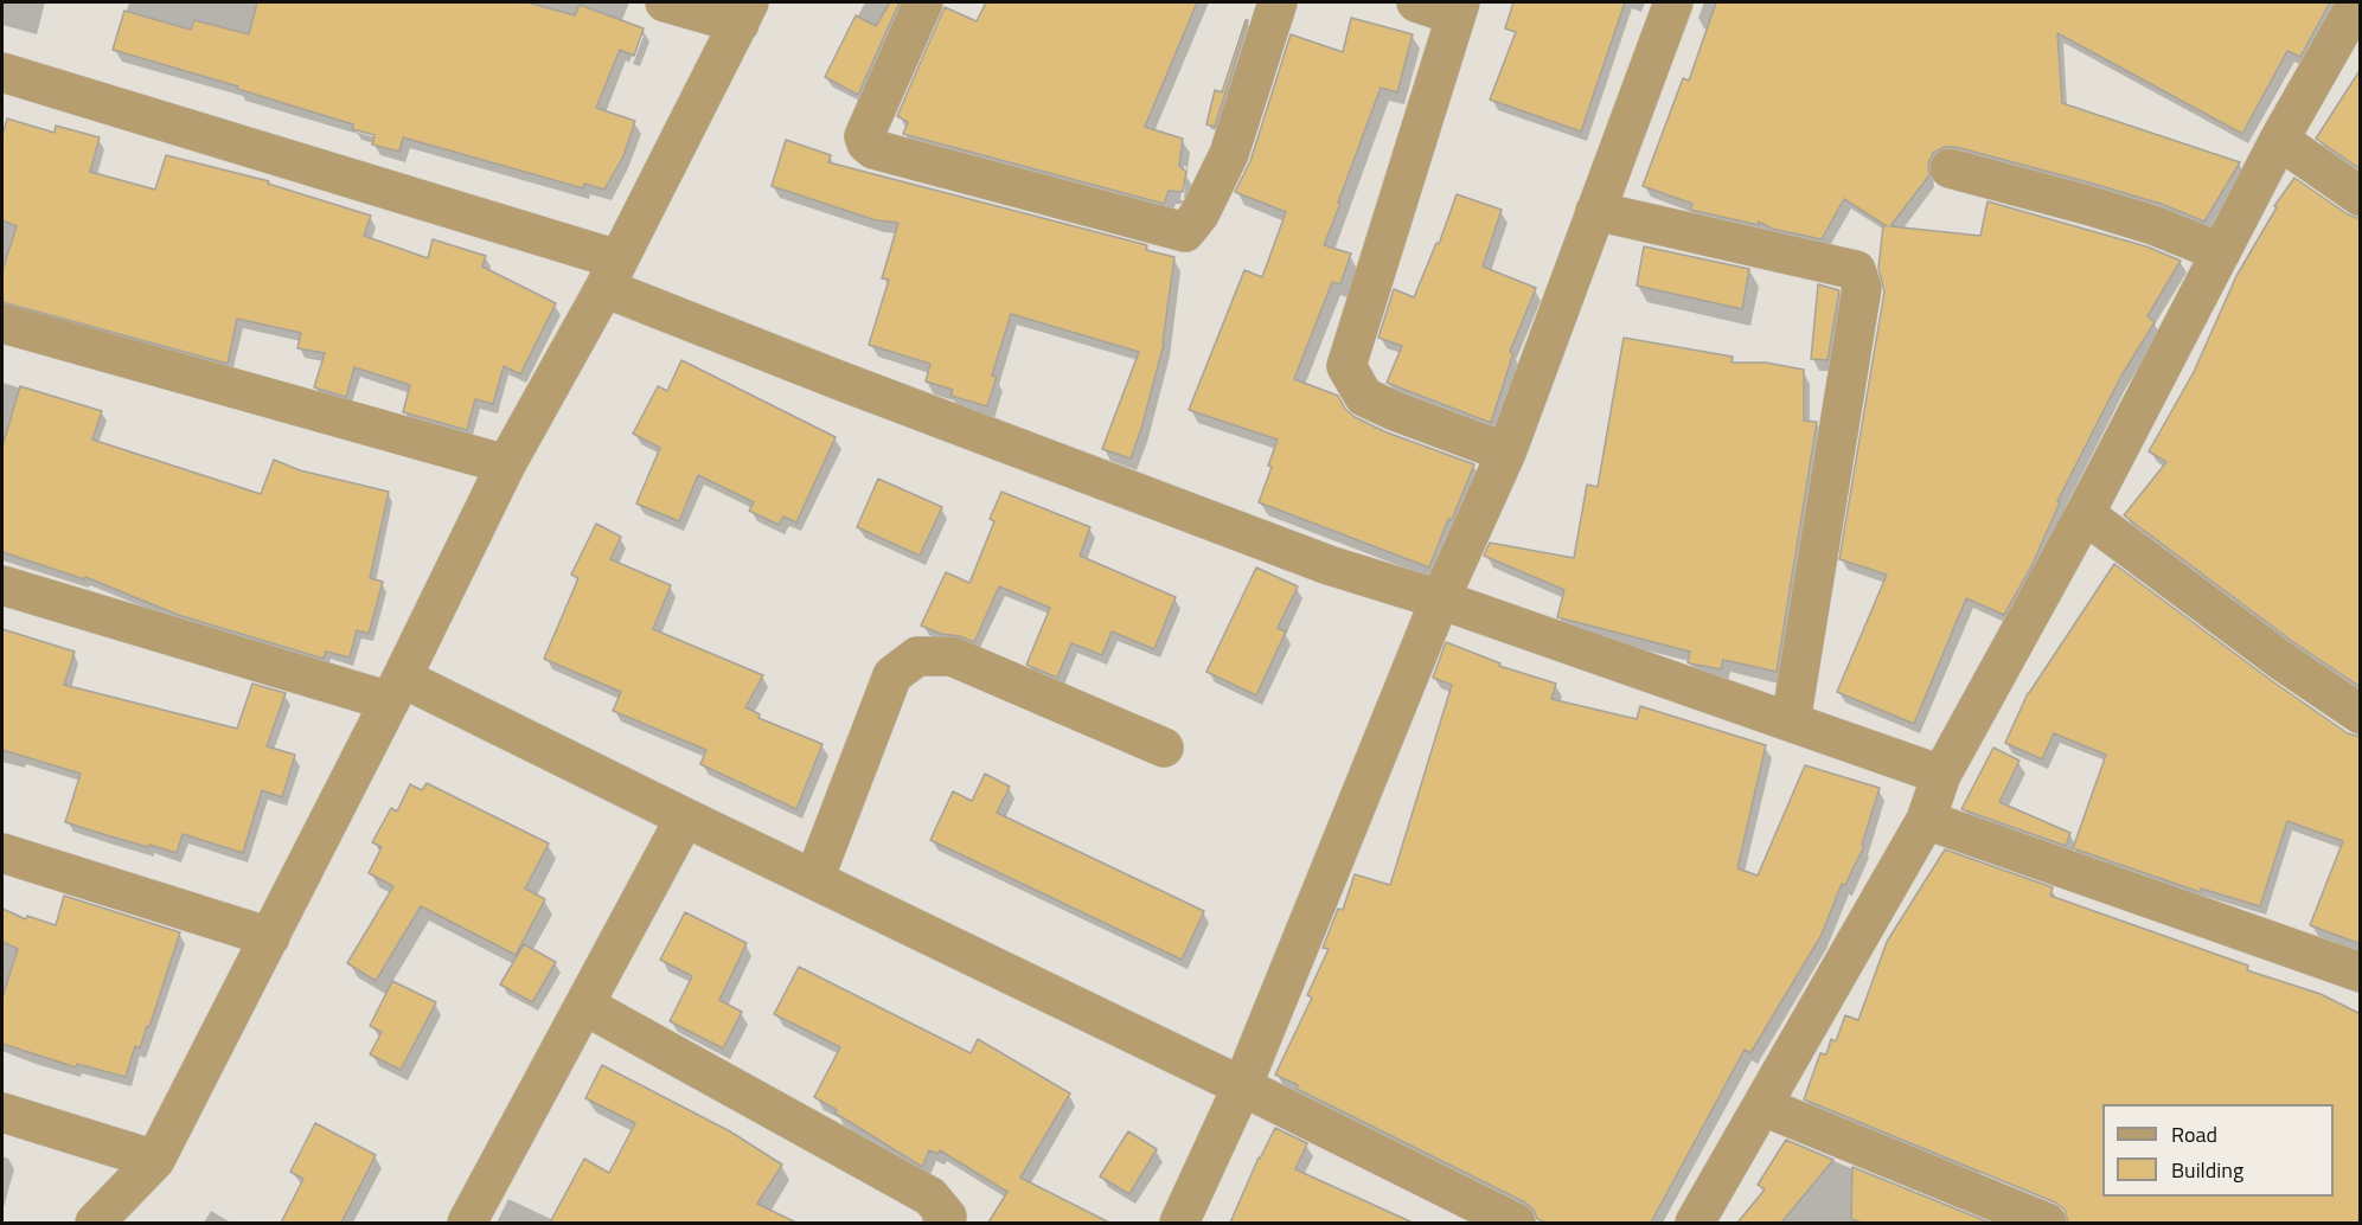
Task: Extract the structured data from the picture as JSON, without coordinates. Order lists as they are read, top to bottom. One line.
{"legend":["Road","Building"]}
